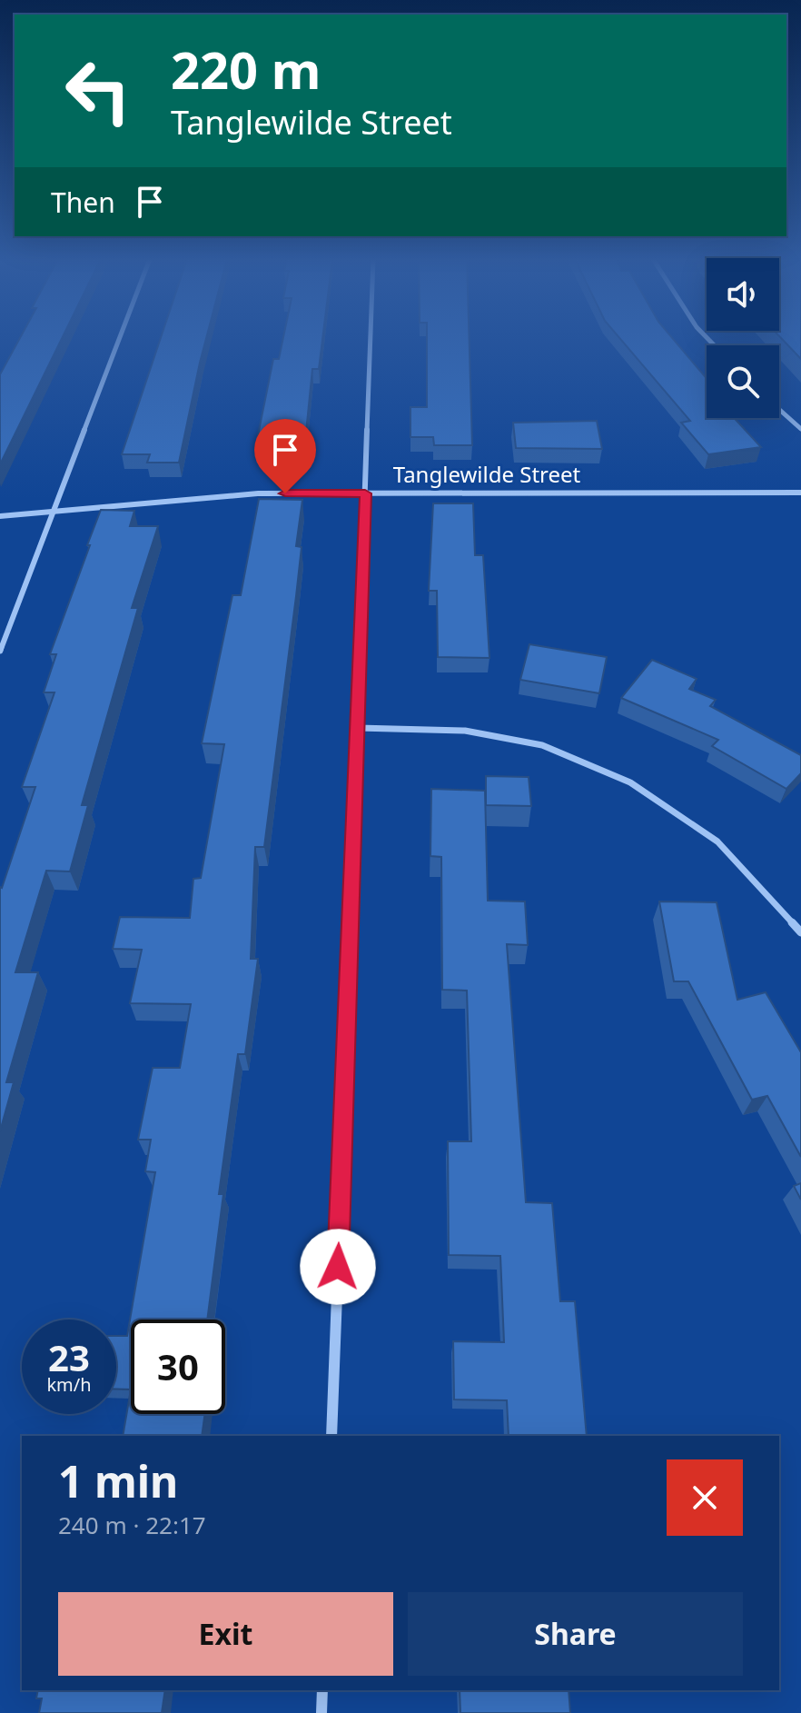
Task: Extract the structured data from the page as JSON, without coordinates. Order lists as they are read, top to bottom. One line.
{"streets":{"street":["Tanglewilde Street"]},"page":{"turn":["220 m","Tanglewilde Street"],"then":"Then","speed":"23 km/h","limit":"30","heading":["1 min","240 m · 22:17"],"buttons":["Exit","Share"]}}
